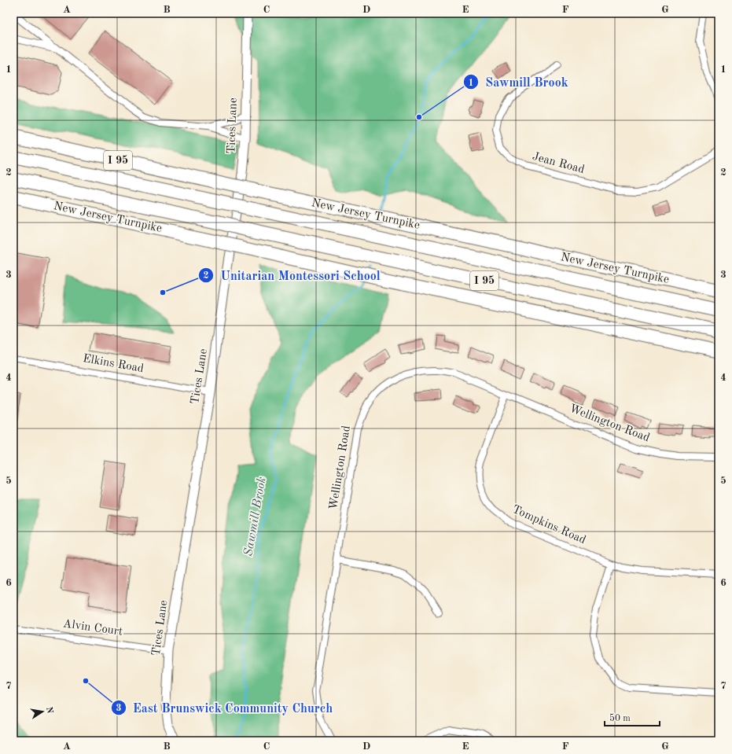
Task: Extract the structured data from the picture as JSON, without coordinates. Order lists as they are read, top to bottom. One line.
{"streets":{"highway":["I 95","New Jersey Turnpike"],"street":["Tices Lane","Jean Road","Elkins Road","Wellington Road","Tompkins Road","Alvin Court"]},"crossings":[["Tices Lane","Elkins Road"],["Tices Lane","Alvin Court"],["Wellington Road","Tompkins Road"]],"water":["Sawmill Brook"],"places":["Sawmill Brook","Unitarian Montessori School","East Brunswick Community Church"],"scale_bar":"50 m","north":"right","grid":{"columns":["A","B","C","D","E","F","G"],"rows":["1","2","3","4","5","6","7"]}}
